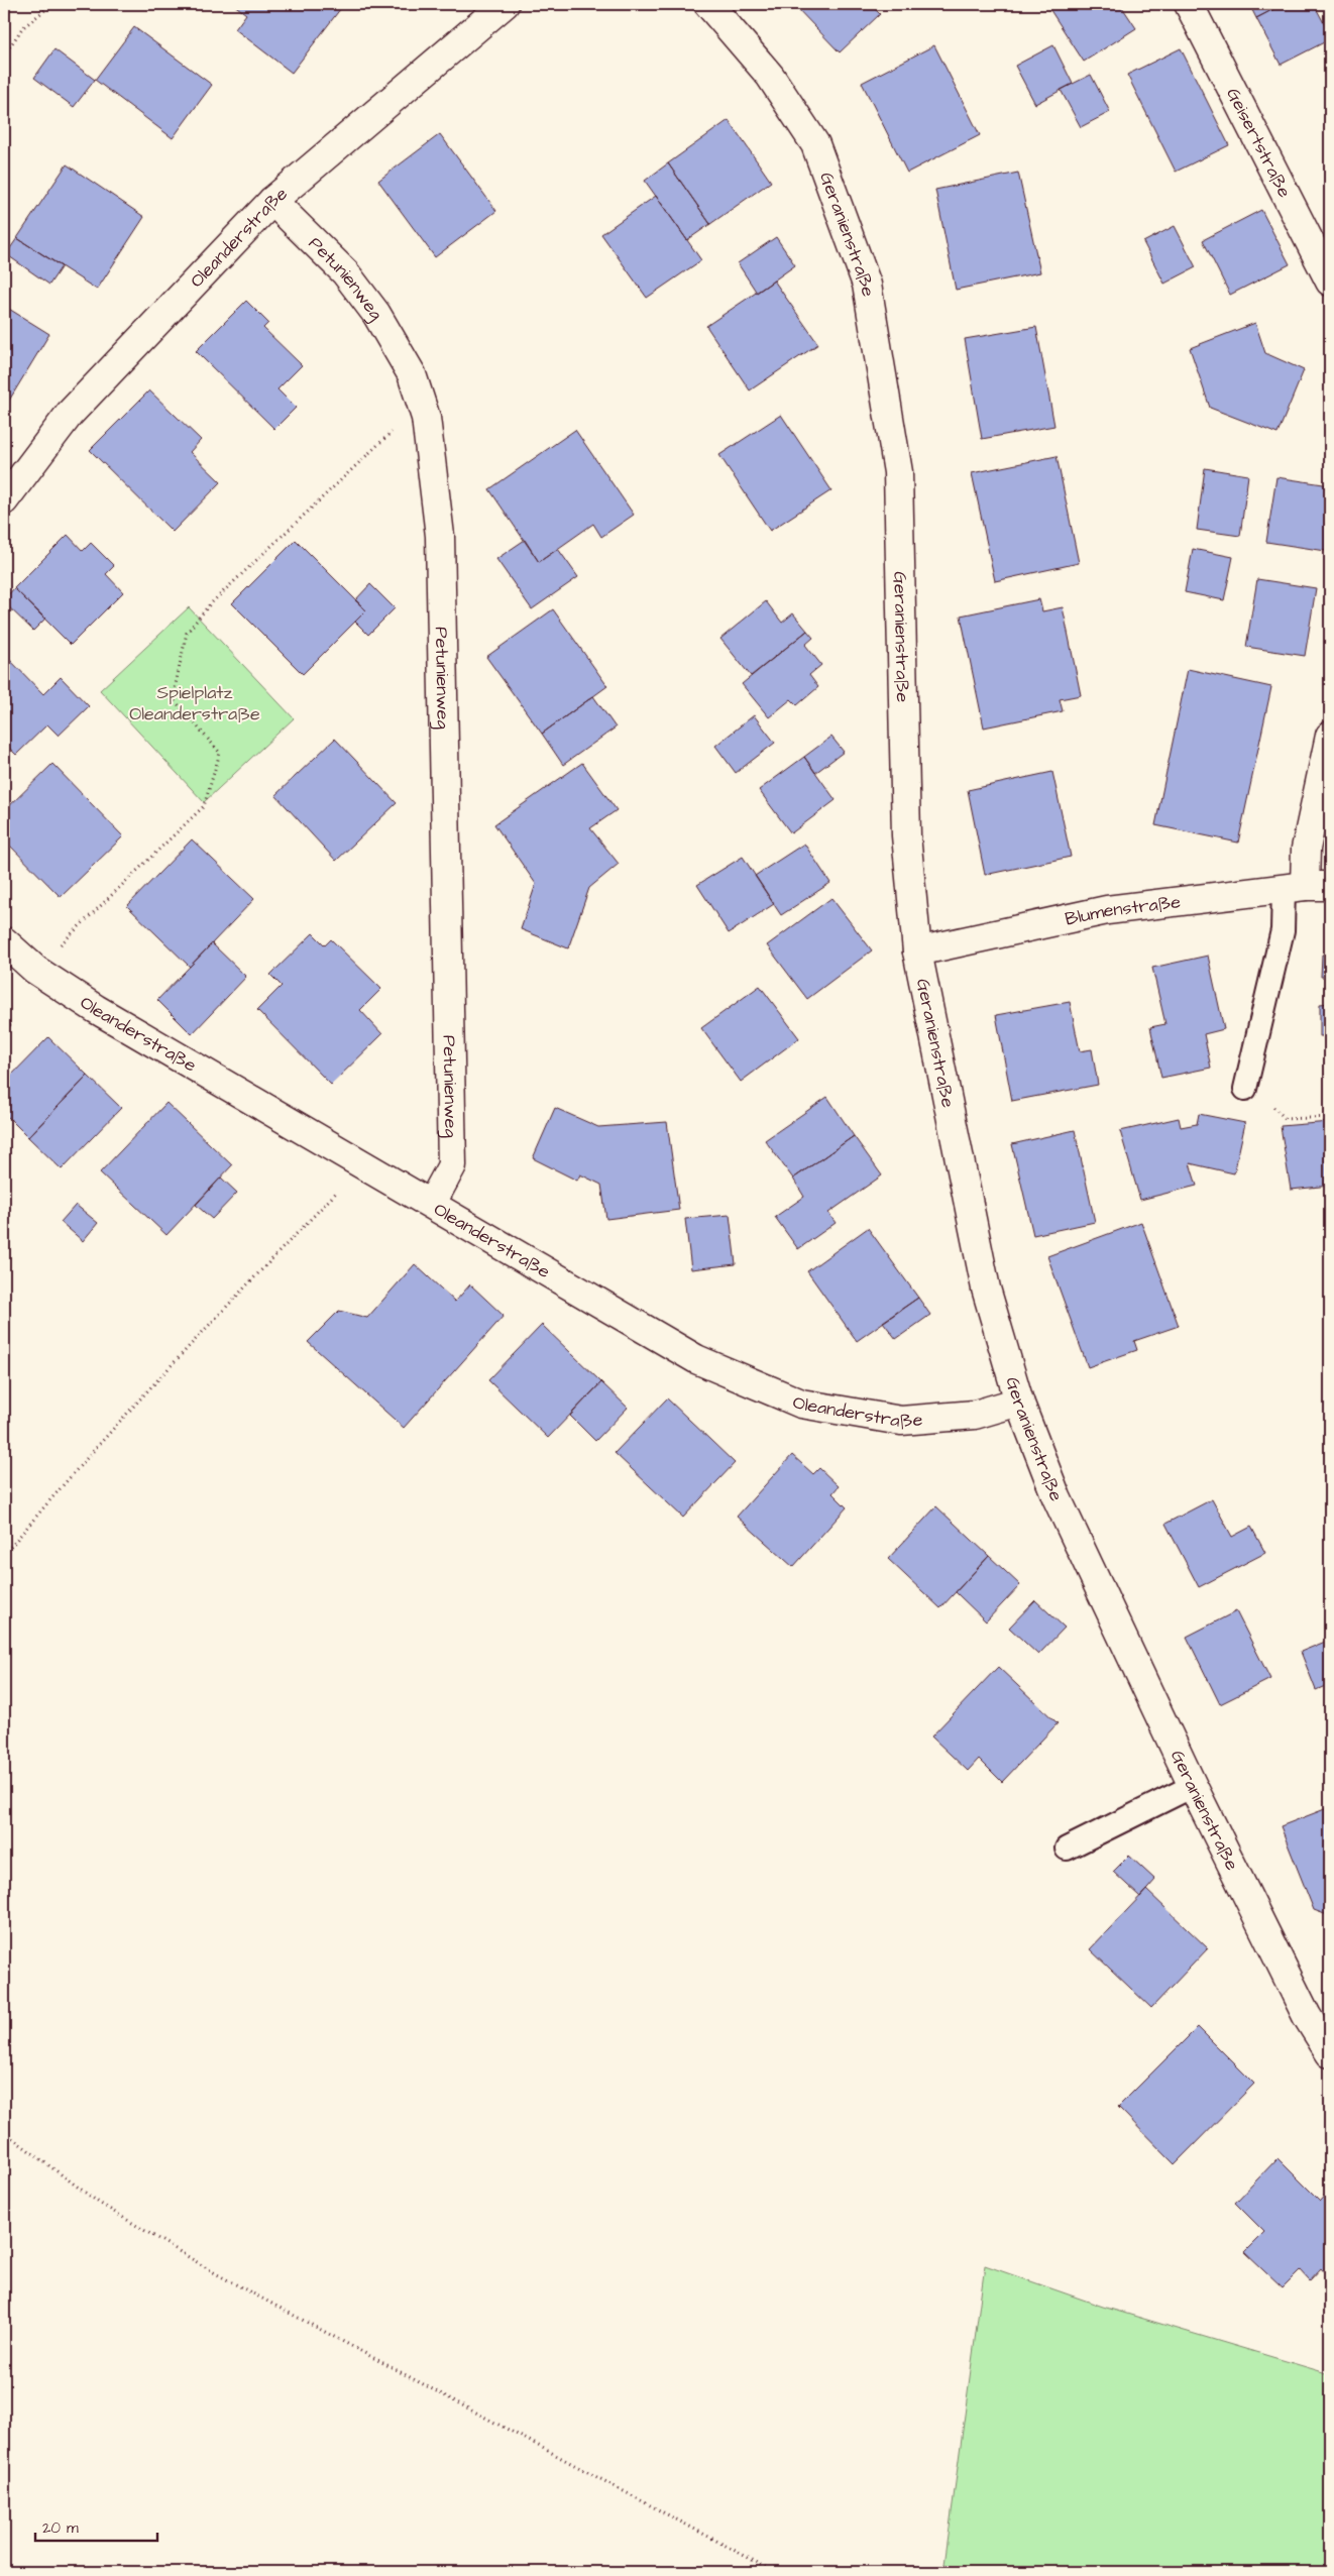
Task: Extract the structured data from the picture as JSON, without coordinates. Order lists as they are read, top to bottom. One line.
{"streets":{"street":["Geisertstraße","Geranienstraße","Oleanderstraße","Petunienweg","Blumenstraße"]},"crossings":[["Geranienstraße","Oleanderstraße"],["Geranienstraße","Blumenstraße"],["Oleanderstraße","Petunienweg"]],"parks":["Spielplatz Oleanderstraße"],"scale_bar":"20 m"}
